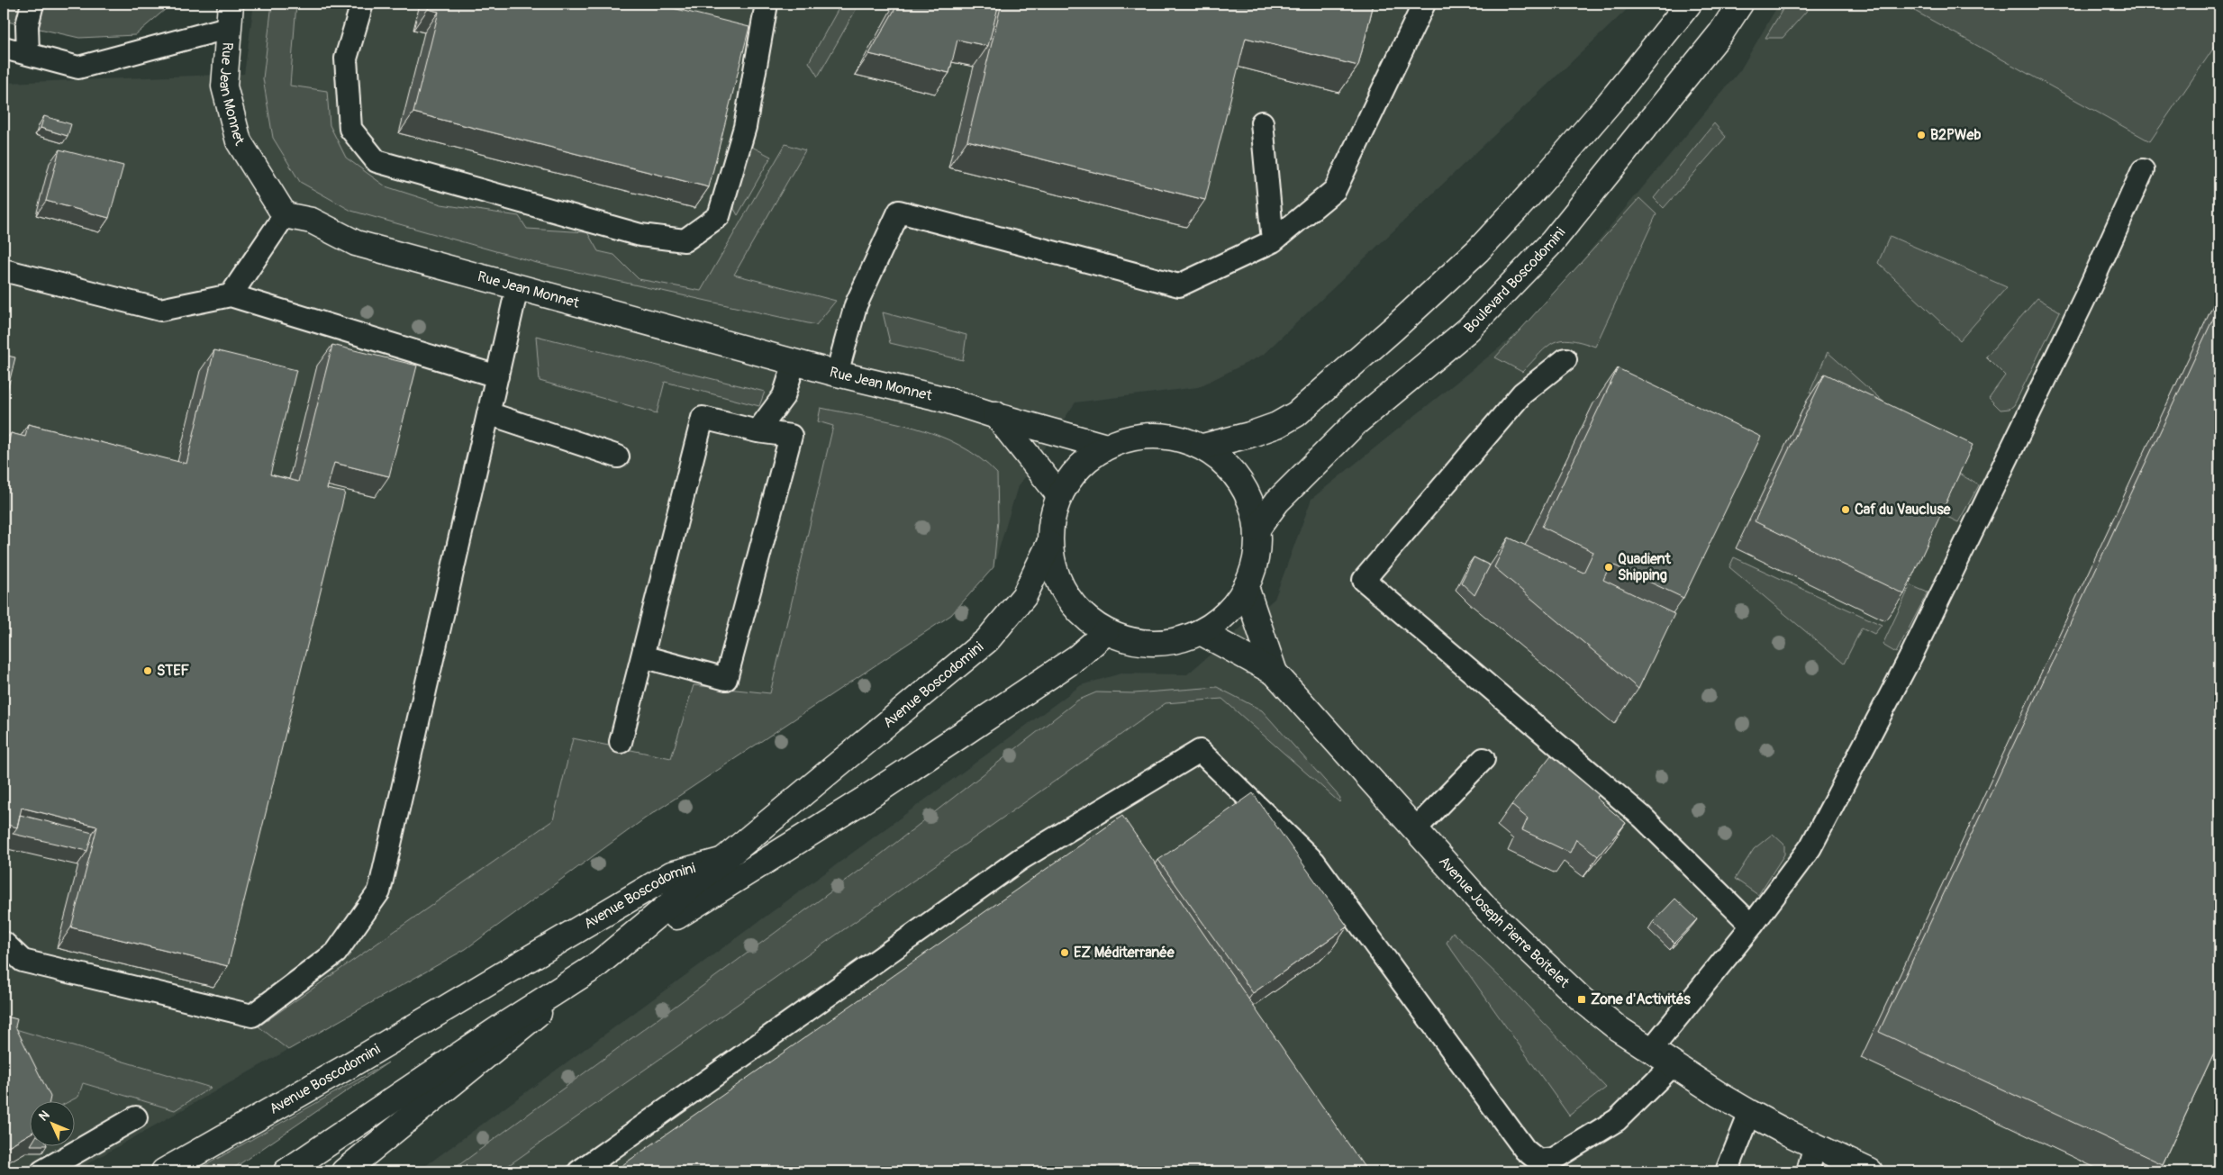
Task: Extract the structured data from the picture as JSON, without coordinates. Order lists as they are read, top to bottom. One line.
{"streets":{"main road":["Rue Jean Monnet","Boulevard Boscodomini","Avenue Boscodomini","Avenue Joseph Pierre Boitelet"]},"places":{"other":["B2PWeb","Caf du Vaucluse","Quadient Shipping","STEF","EZ Méditerranée"],"transit":["Zone d'Activités"]},"north":"top left"}
